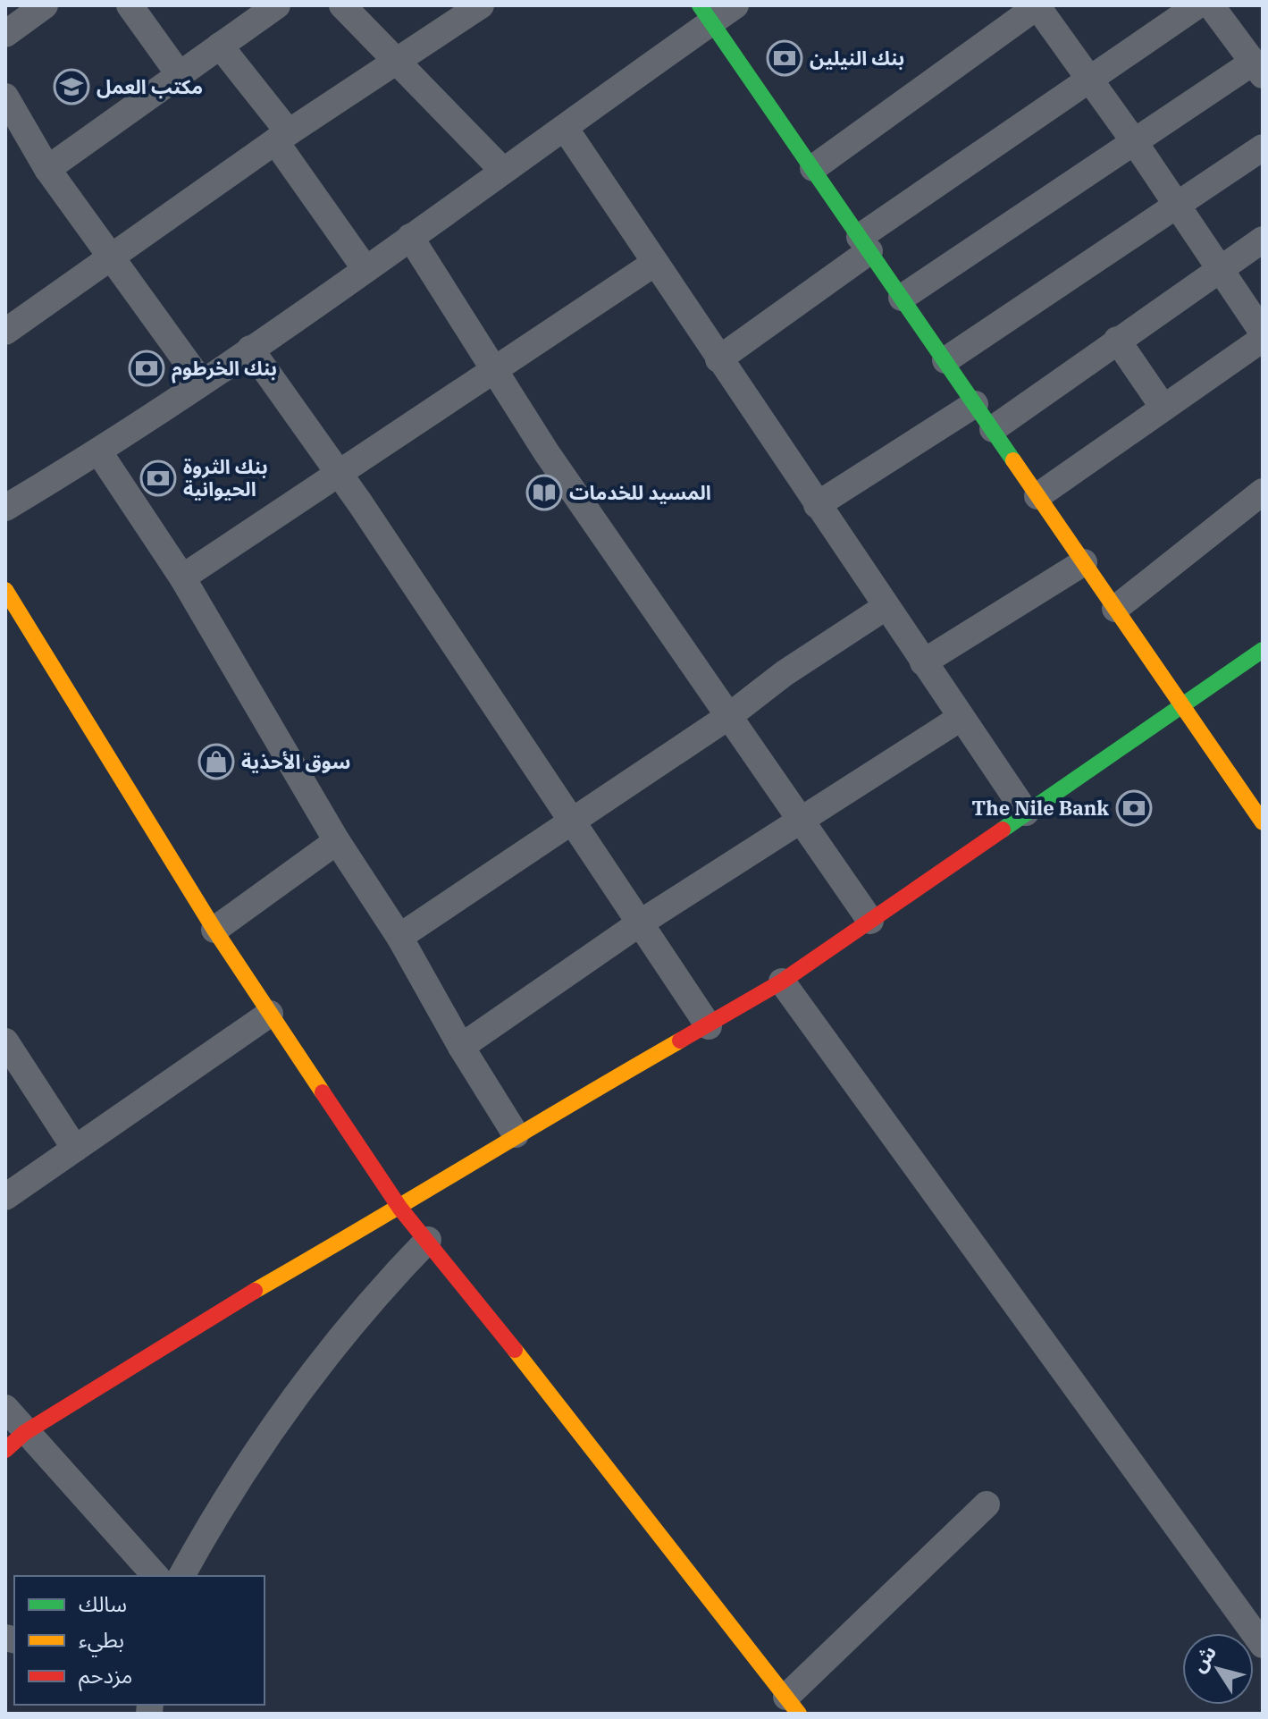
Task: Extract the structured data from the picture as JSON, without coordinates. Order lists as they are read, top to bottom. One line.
{"places":{"bank":["بنك النيلين","بنك الخرطوم","بنك الثروة الحيوانية","The Nile Bank"],"school or university":["مكتب العمل"],"library":["المسيد للخدمات"],"shop":["سوق الأحذية"]},"legend":["سالك","بطيء","مزدحم"],"north":"top left"}
